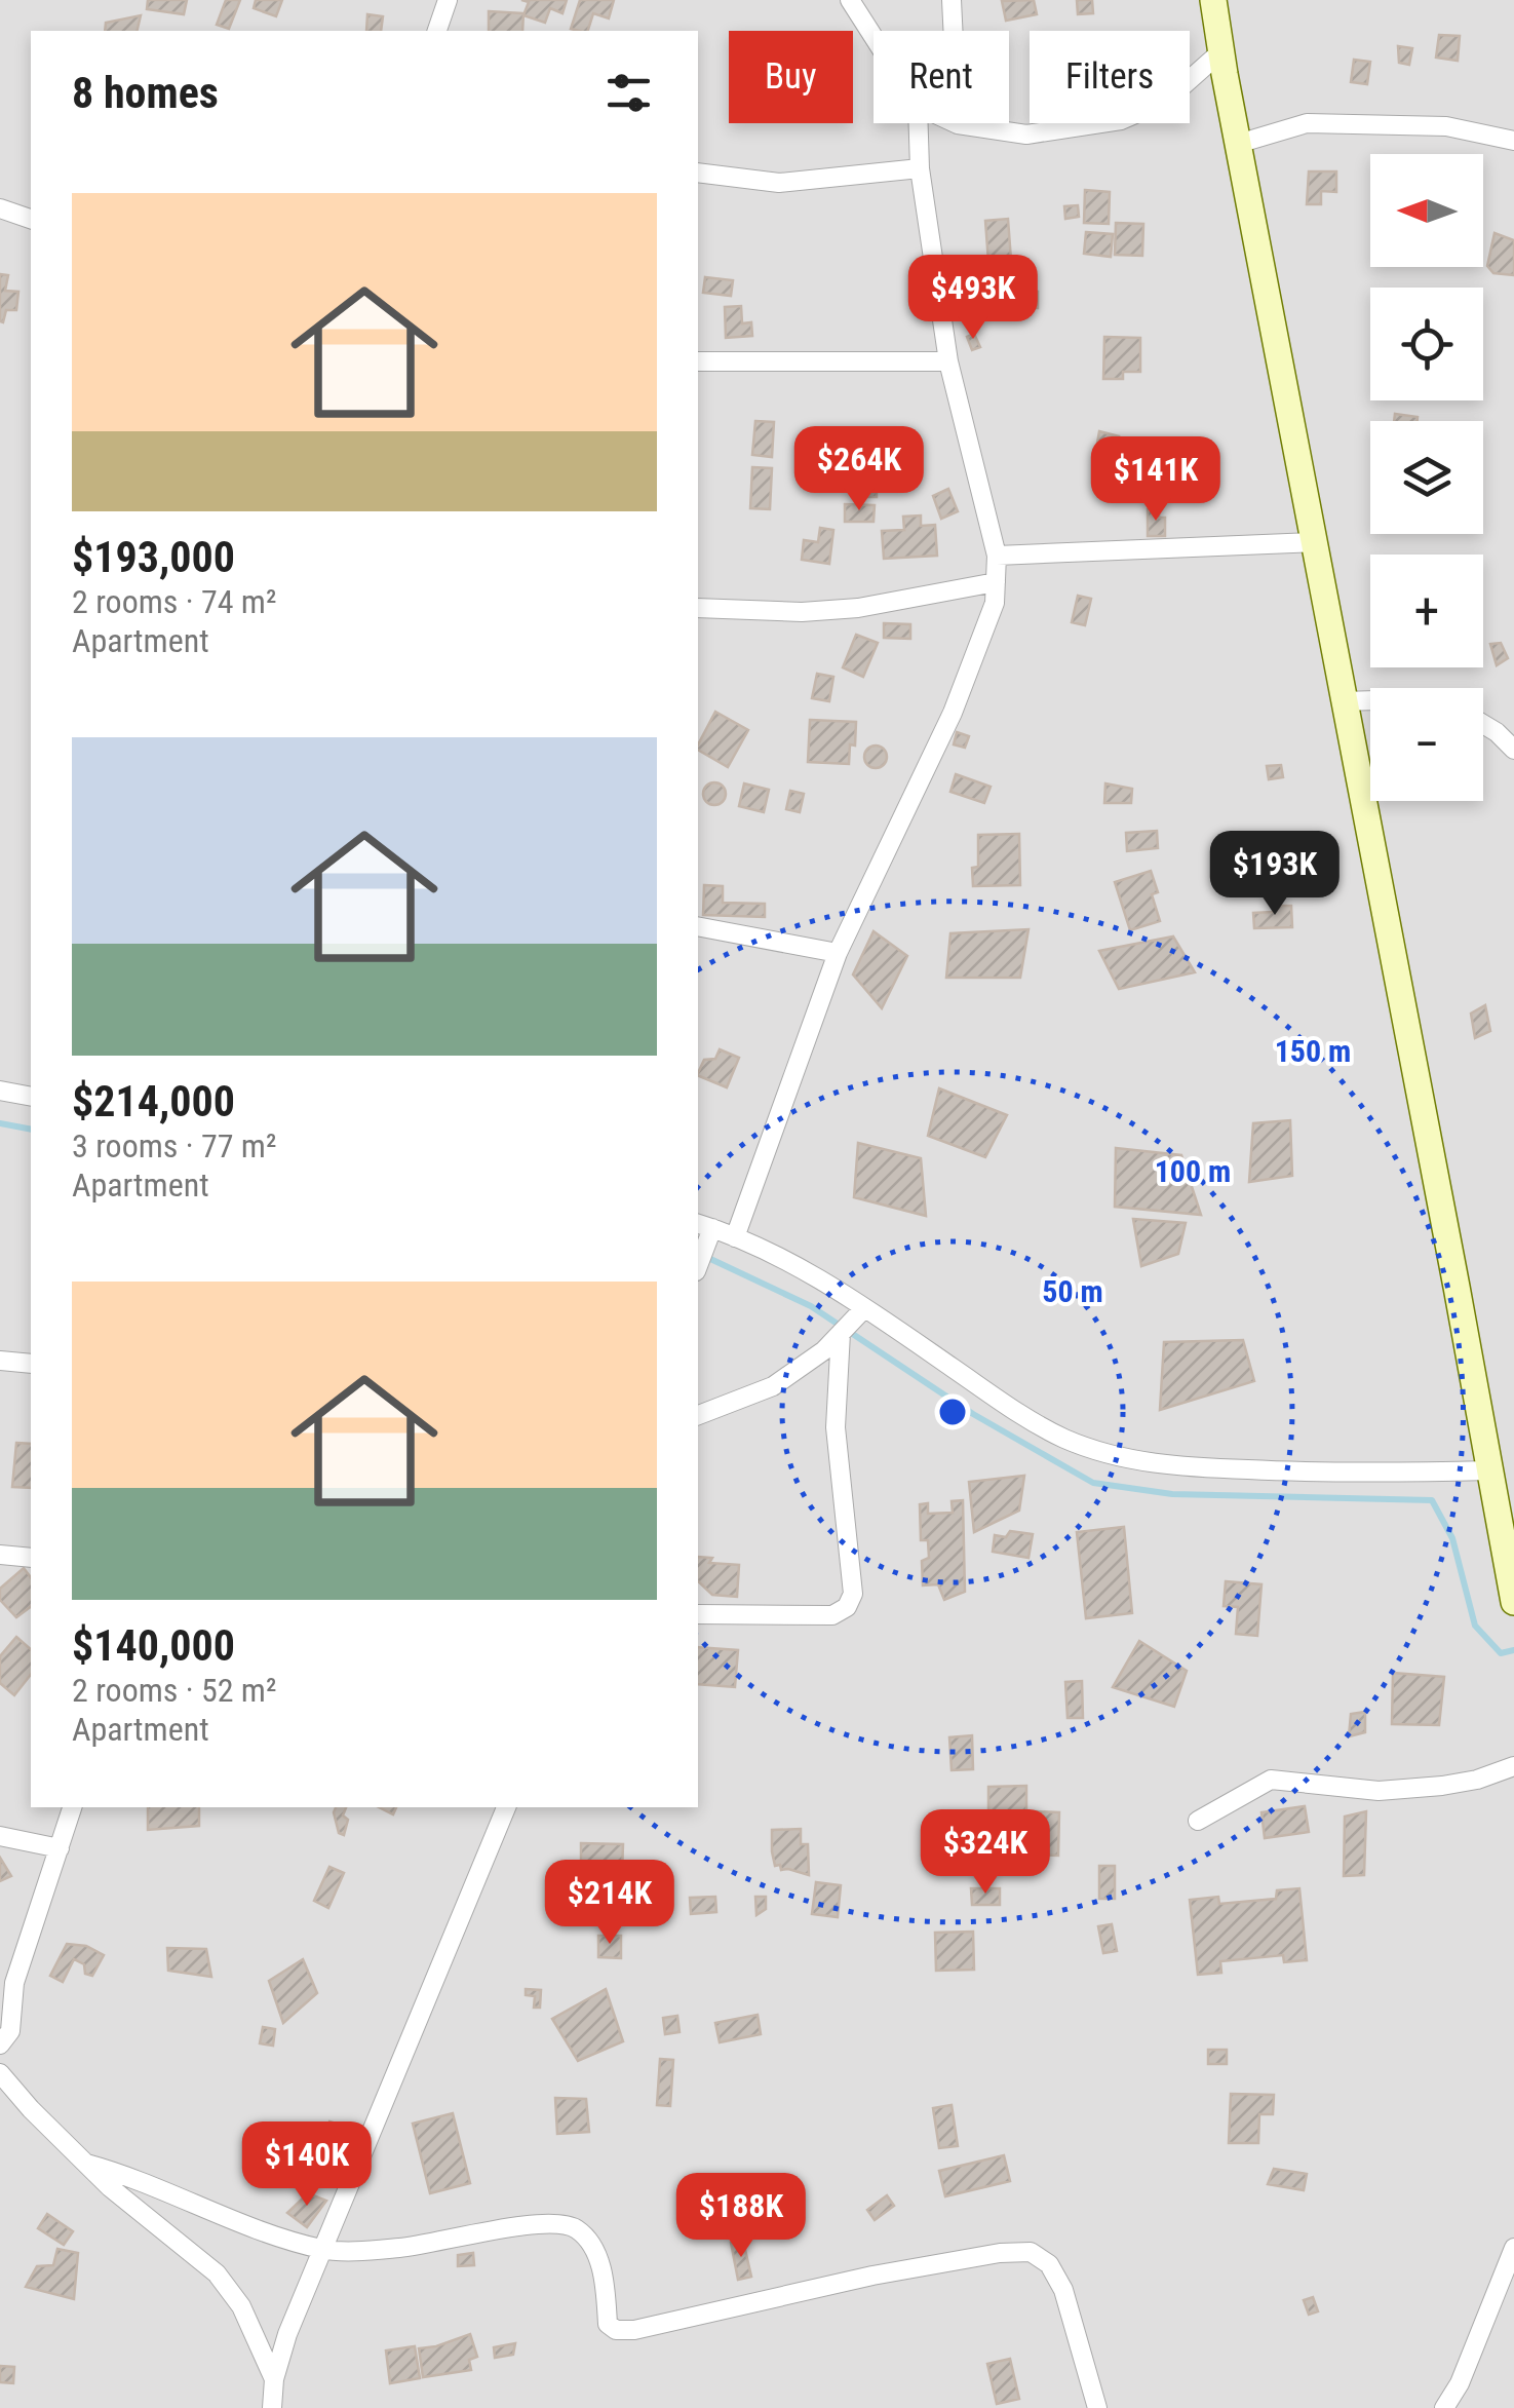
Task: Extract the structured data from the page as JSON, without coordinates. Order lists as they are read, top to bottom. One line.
{"north":"left","page":{"chip":["Buy","Rent","Filters"],"heading":"8 homes","map_buttons":["+","−"],"list":[{"name":"$193,000","note":"2 rooms · 74 m² · Apartment"},{"name":"$214,000","note":"3 rooms · 77 m² · Apartment"},{"name":"$140,000","note":"2 rooms · 52 m² · Apartment"}],"price":["$493K","$264K","$141K","$193K","$324K","$214K","$140K","$188K"]},"rings":["150 m","100 m","50 m"]}
